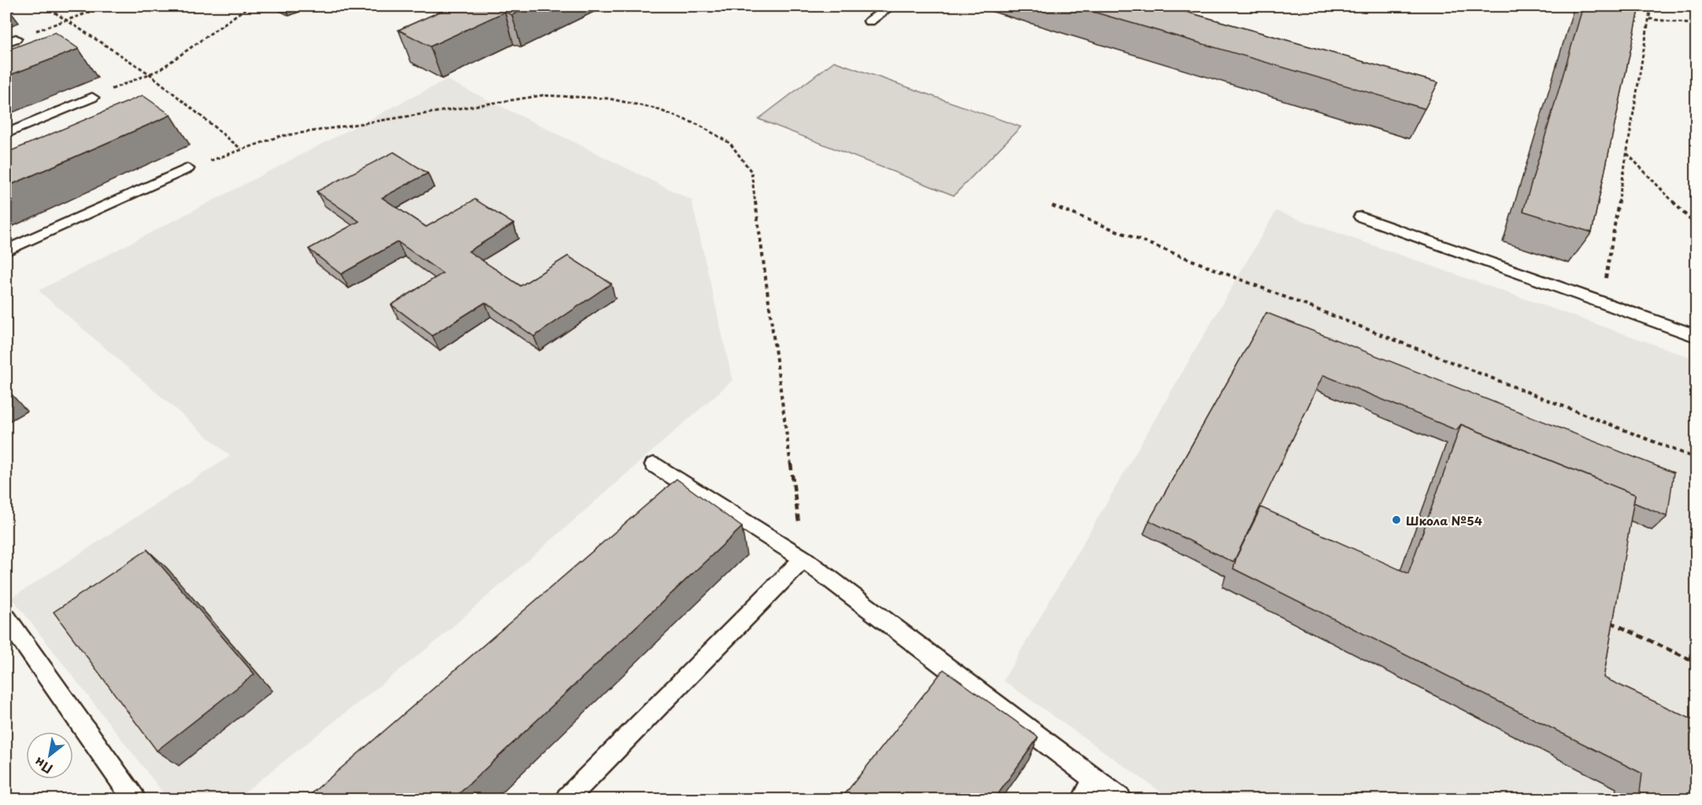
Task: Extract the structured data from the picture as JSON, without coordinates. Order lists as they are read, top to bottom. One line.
{"places":["Школа №54"],"north":"bottom left"}
